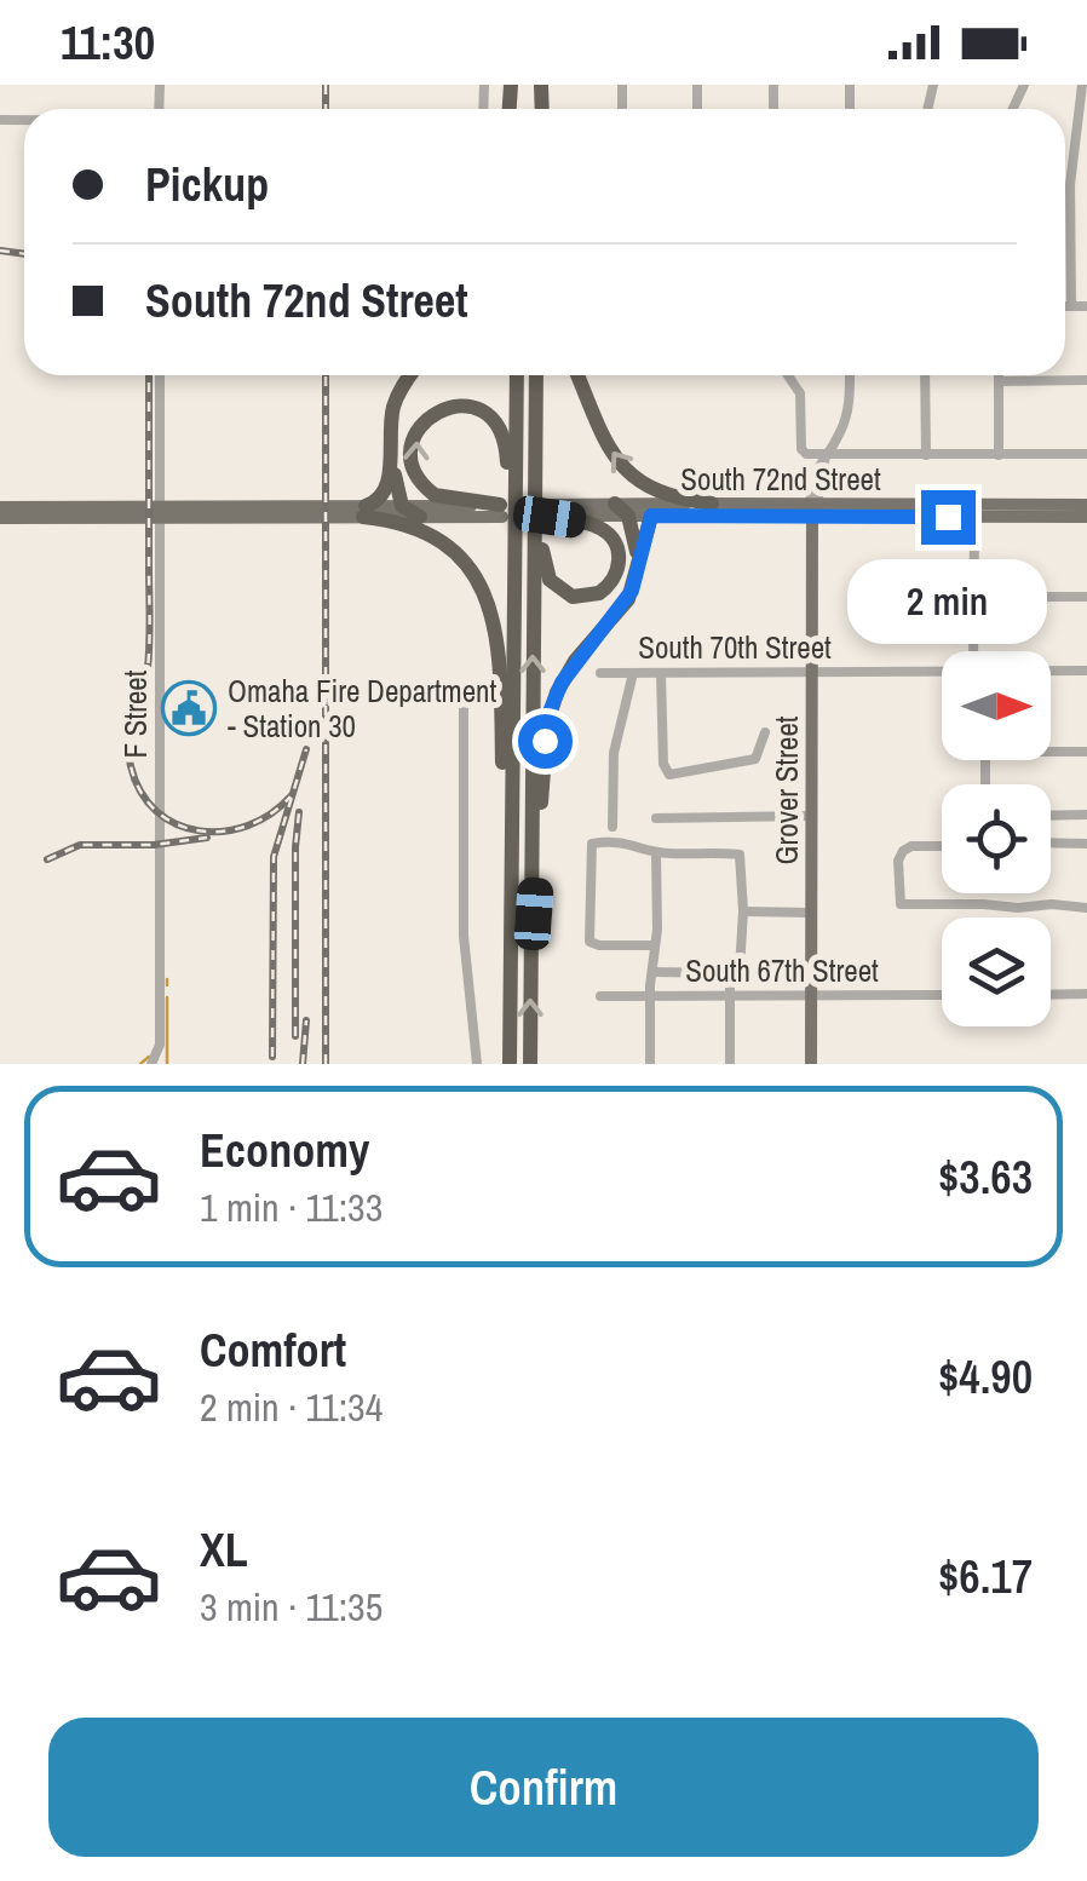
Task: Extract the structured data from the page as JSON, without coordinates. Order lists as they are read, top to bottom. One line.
{"streets":{"main road":["South 72nd Street","Grover Street"],"street":["South 70th Street","F Street","South 67th Street"]},"crossings":[["South 72nd Street","Grover Street"],["South 70th Street","Grover Street"],["Grover Street","South 67th Street"]],"places":{"public building":["Omaha Fire Department - Station 30"]},"north":"right","page":{"status":"11:30","banner":["Pickup","South 72nd Street"],"bubble":"2 min","list":[{"name":"Economy","note":"1 min · 11:33","value":"$3.63"},{"name":"Comfort","note":"2 min · 11:34","value":"$4.90"},{"name":"XL","note":"3 min · 11:35","value":"$6.17"}],"buttons":"Confirm"}}
